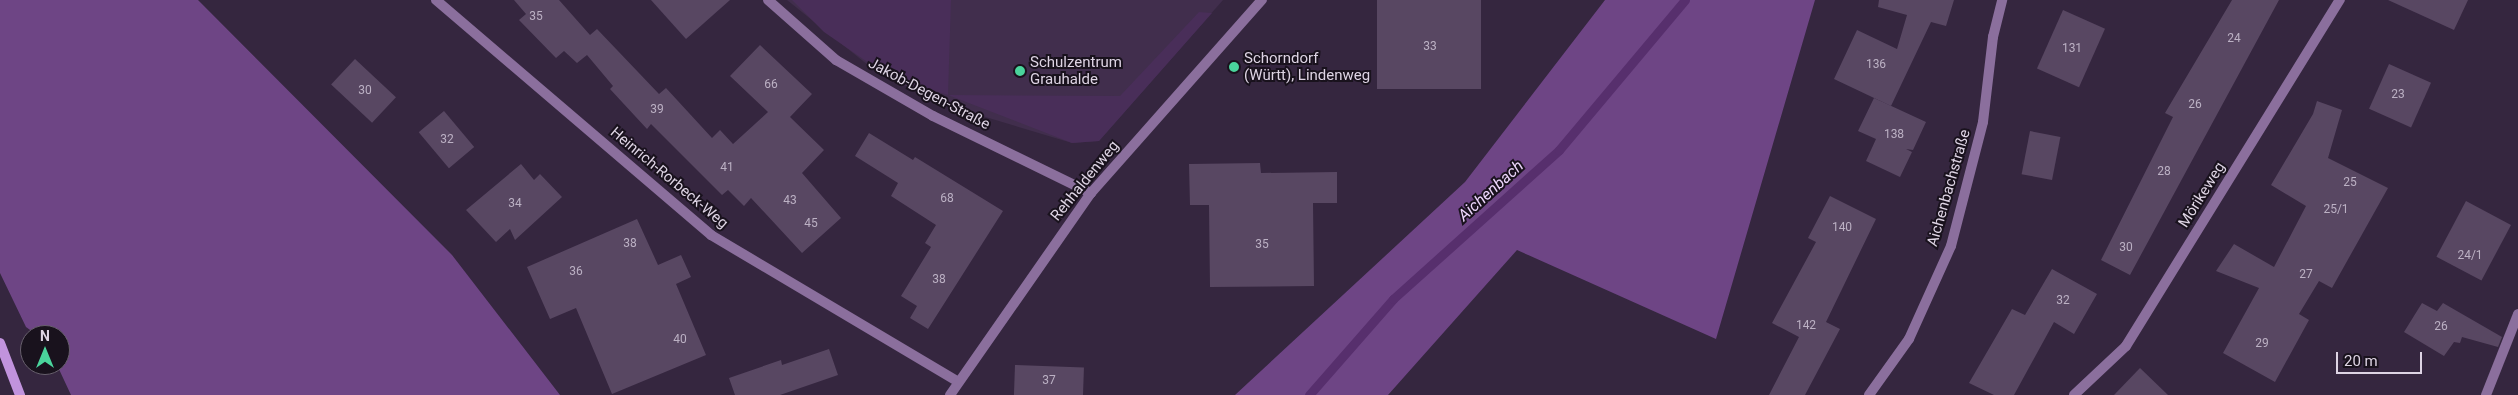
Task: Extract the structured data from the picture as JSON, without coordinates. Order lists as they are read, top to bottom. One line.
{"streets":{"street":["Jakob-Degen-Straße","Heinrich-Rorbeck-Weg","Rehhaldenweg","Aichenbachstraße","Mörikeweg"]},"crossings":[["Jakob-Degen-Straße","Rehhaldenweg"],["Heinrich-Rorbeck-Weg","Rehhaldenweg"]],"water":["Aichenbach"],"places":["Schorndorf (Württ), Lindenweg","Schulzentrum Grauhalde"],"house_numbers":["35","24","33","131","136","66","30","23","26","39","138","32","41","28","25","68","43","34","25/1","45","140","38","35","30","24/1","36","27","38","32","142","26","40","29","37"],"scale_bar":"20 m","north":"top"}
